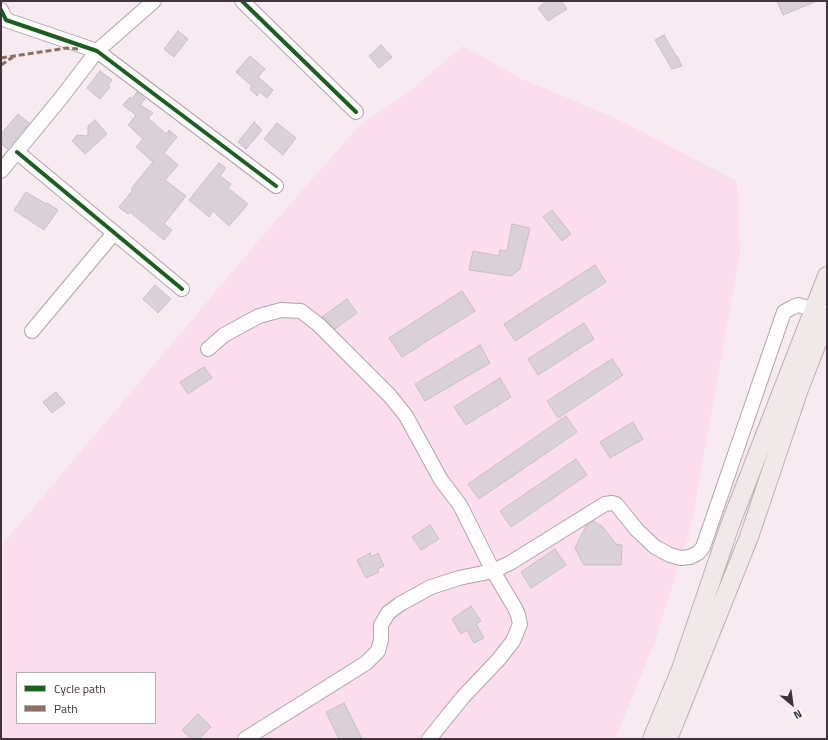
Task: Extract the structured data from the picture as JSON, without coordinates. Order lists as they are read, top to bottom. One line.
{"legend":["Cycle path","Path"],"north":"bottom right"}
